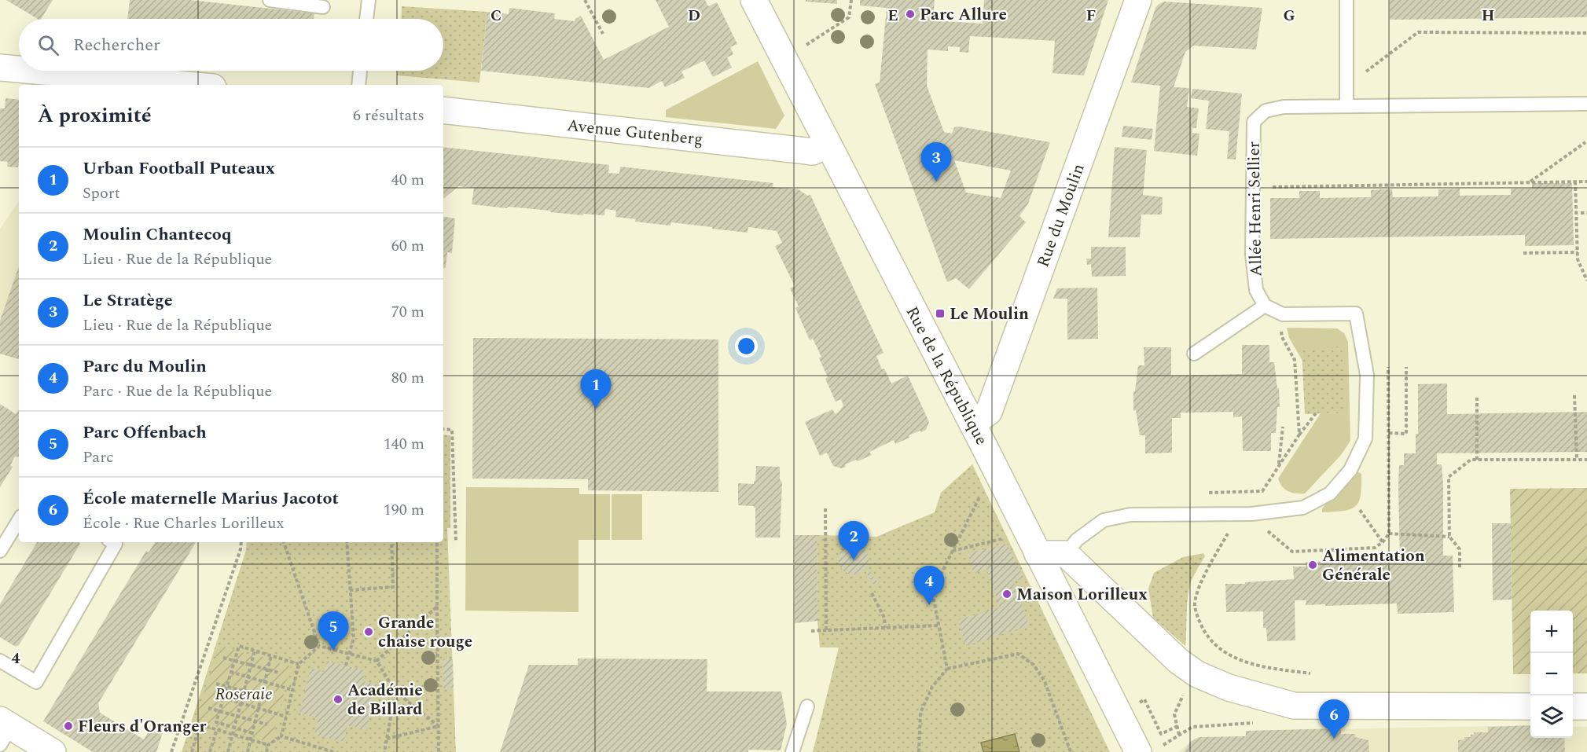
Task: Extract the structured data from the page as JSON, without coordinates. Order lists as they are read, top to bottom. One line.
{"streets":{"street":["Avenue Gutenberg","Rue du Moulin","Rue de la République"],"lane":["Allée Henri Sellier"]},"crossings":[["Avenue Gutenberg","Rue de la République"],["Rue du Moulin","Rue de la République"]],"parks":["Roseraie"],"places":{"other":["Parc Allure","Alimentation Générale","Maison Lorilleux","Grande chaise rouge","Académie de Billard","Fleurs d'Oranger"],"transit":["Le Moulin"]},"page":{"search":"Rechercher","heading":["À proximité","6 résultats"],"pins":["3","1","2","4","5","6"],"list":[{"mark":"1","name":"Urban Football Puteaux","note":"Sport","value":"40 m"},{"mark":"2","name":"Moulin Chantecoq","note":"Lieu · Rue de la République","value":"60 m"},{"mark":"3","name":"Le Stratège","note":"Lieu · Rue de la République","value":"70 m"},{"mark":"4","name":"Parc du Moulin","note":"Parc · Rue de la République","value":"80 m"},{"mark":"5","name":"Parc Offenbach","note":"Parc","value":"140 m"},{"mark":"6","name":"École maternelle Marius Jacotot","note":"École · Rue Charles Lorilleux","value":"190 m"}],"map_buttons":["+","−"]},"grid":{"columns":["C","D","E","F","G","H"],"rows":["4"]}}
